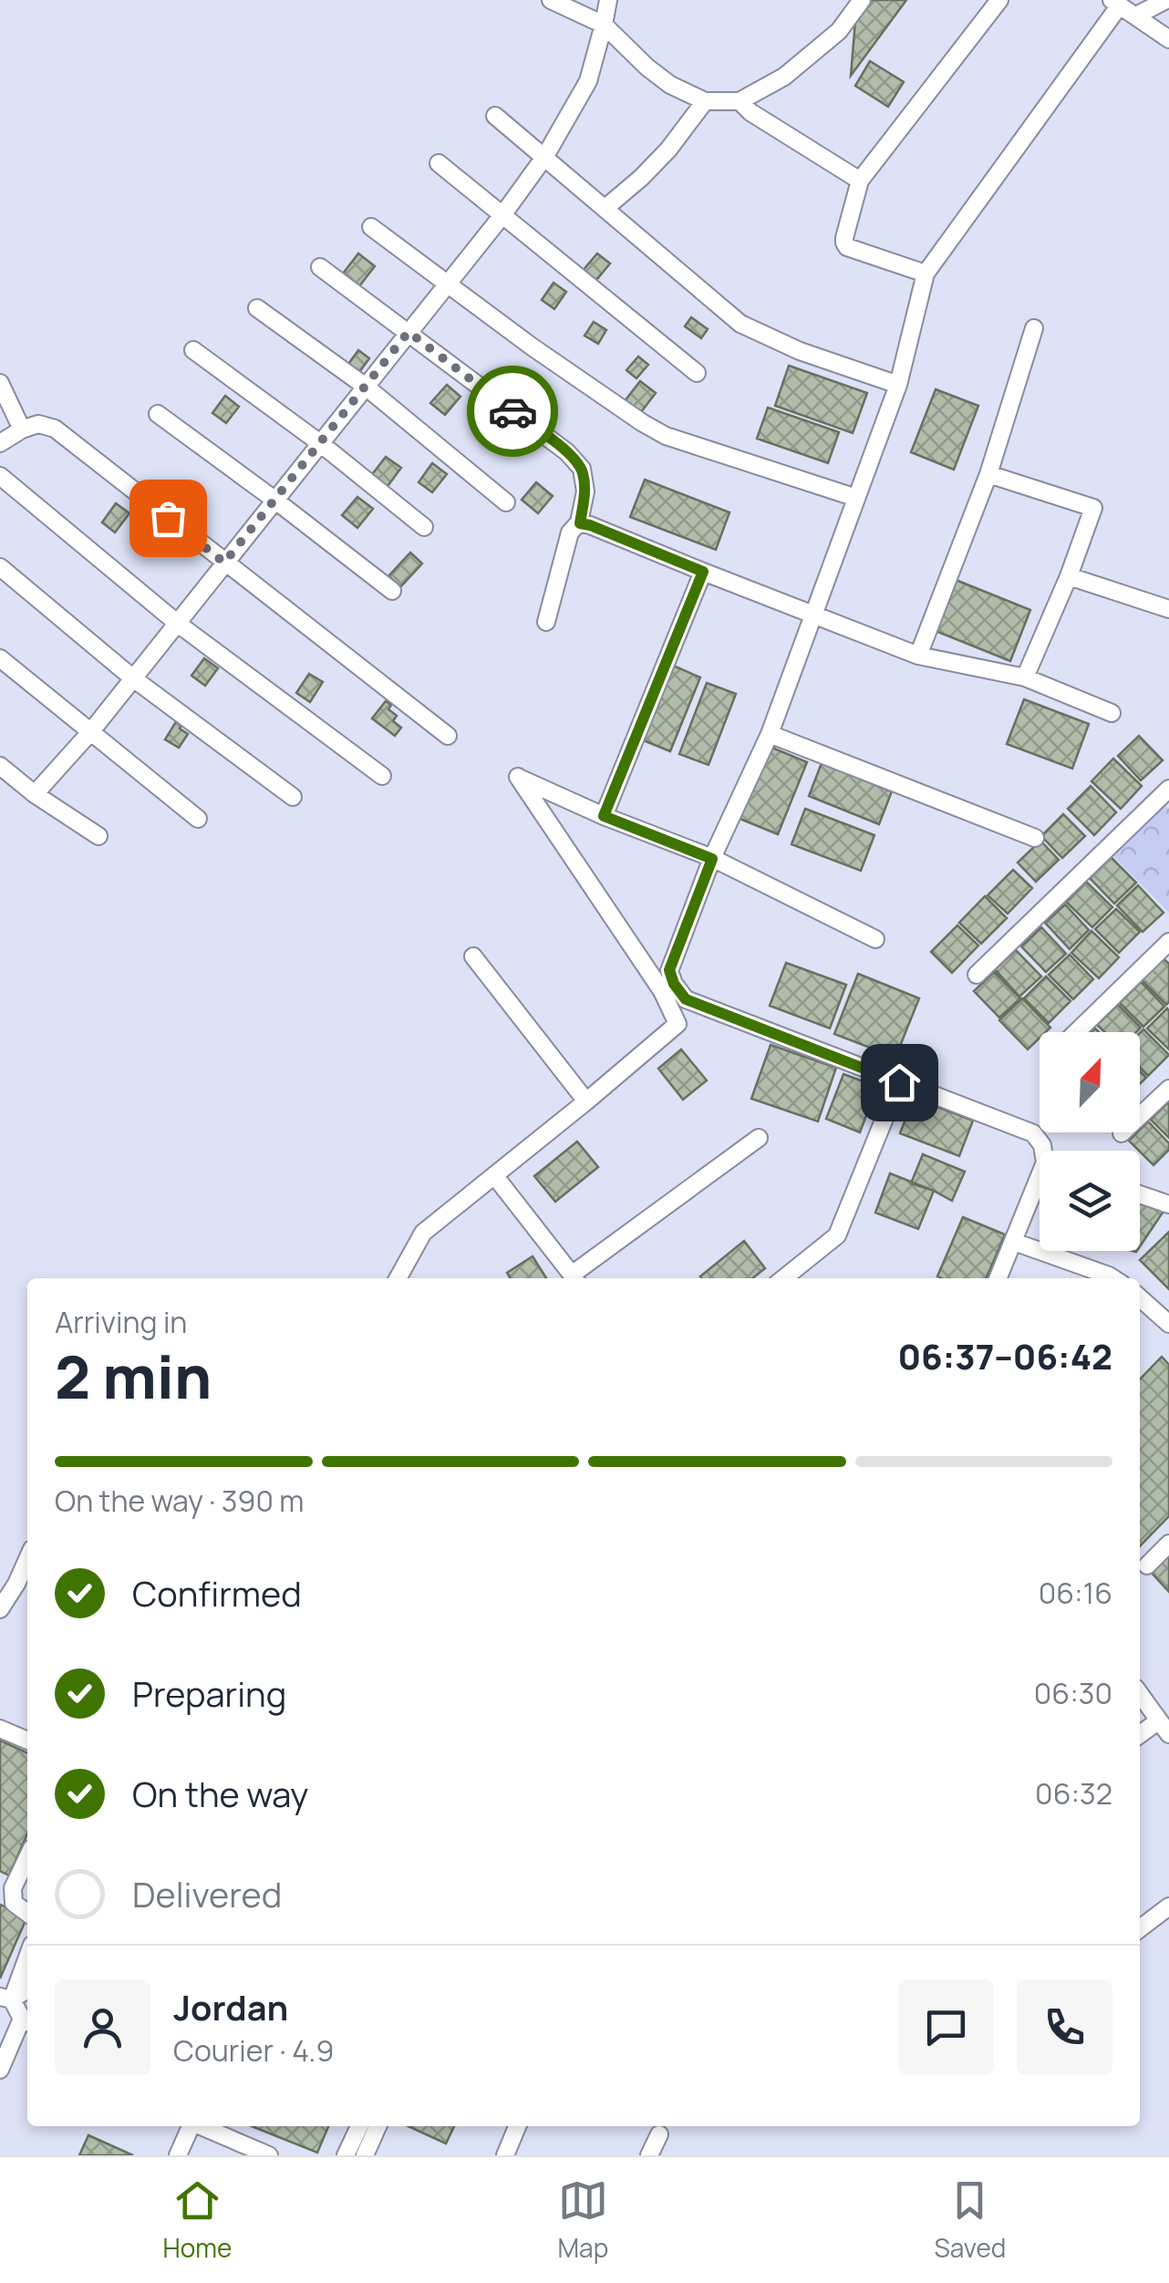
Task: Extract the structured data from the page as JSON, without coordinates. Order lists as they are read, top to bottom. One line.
{"north":"top right","page":{"heading":["2 min","Arriving in","06:37–06:42"],"panel":["Jordan","Courier · 4.9"],"bar":"On the way · 390 m","list":[["Confirmed","06:16"],["Preparing","06:30"],["On the way","06:32"],"Delivered"],"tabs":["Home","Map","Saved"]}}
